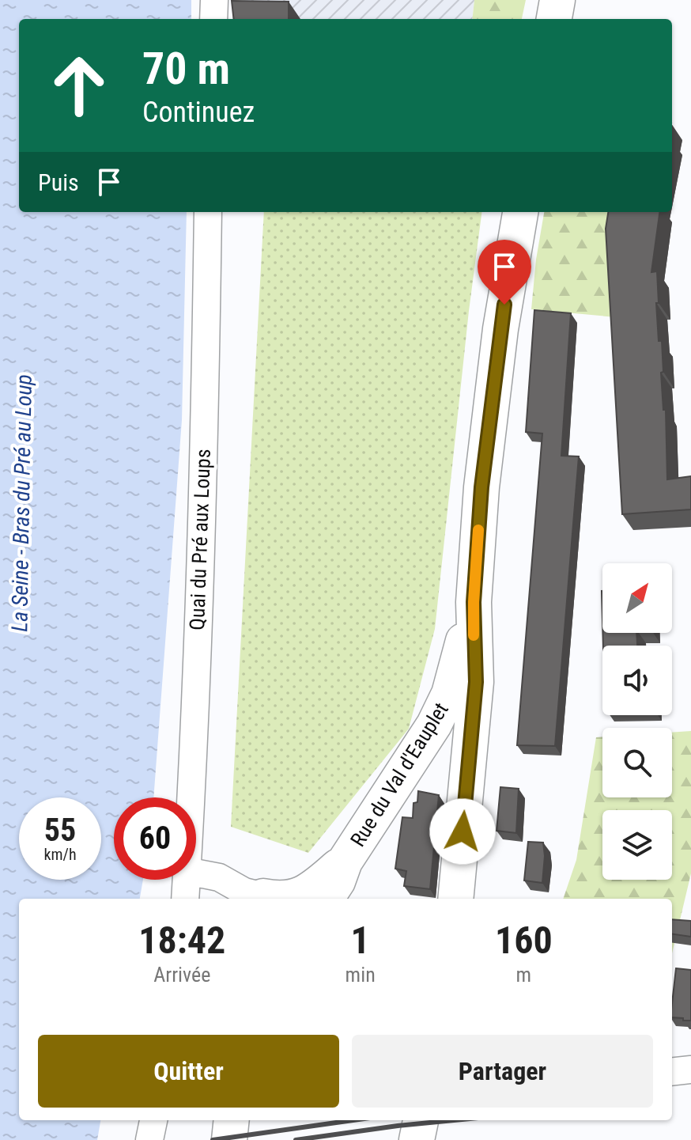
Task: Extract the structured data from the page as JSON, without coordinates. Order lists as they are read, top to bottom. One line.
{"streets":{"main road":["Rue du Val d'Eauplet"],"street":["Quai du Pré aux Loups"]},"water":["La Seine - Bras du Pré au Loup"],"north":"top right","page":{"turn":["70 m","Continuez"],"then":"Puis","speed":"55 km/h","limit":"60","eta":["18:42","Arrivée","1","min","160","m"],"buttons":["Quitter","Partager"]}}
